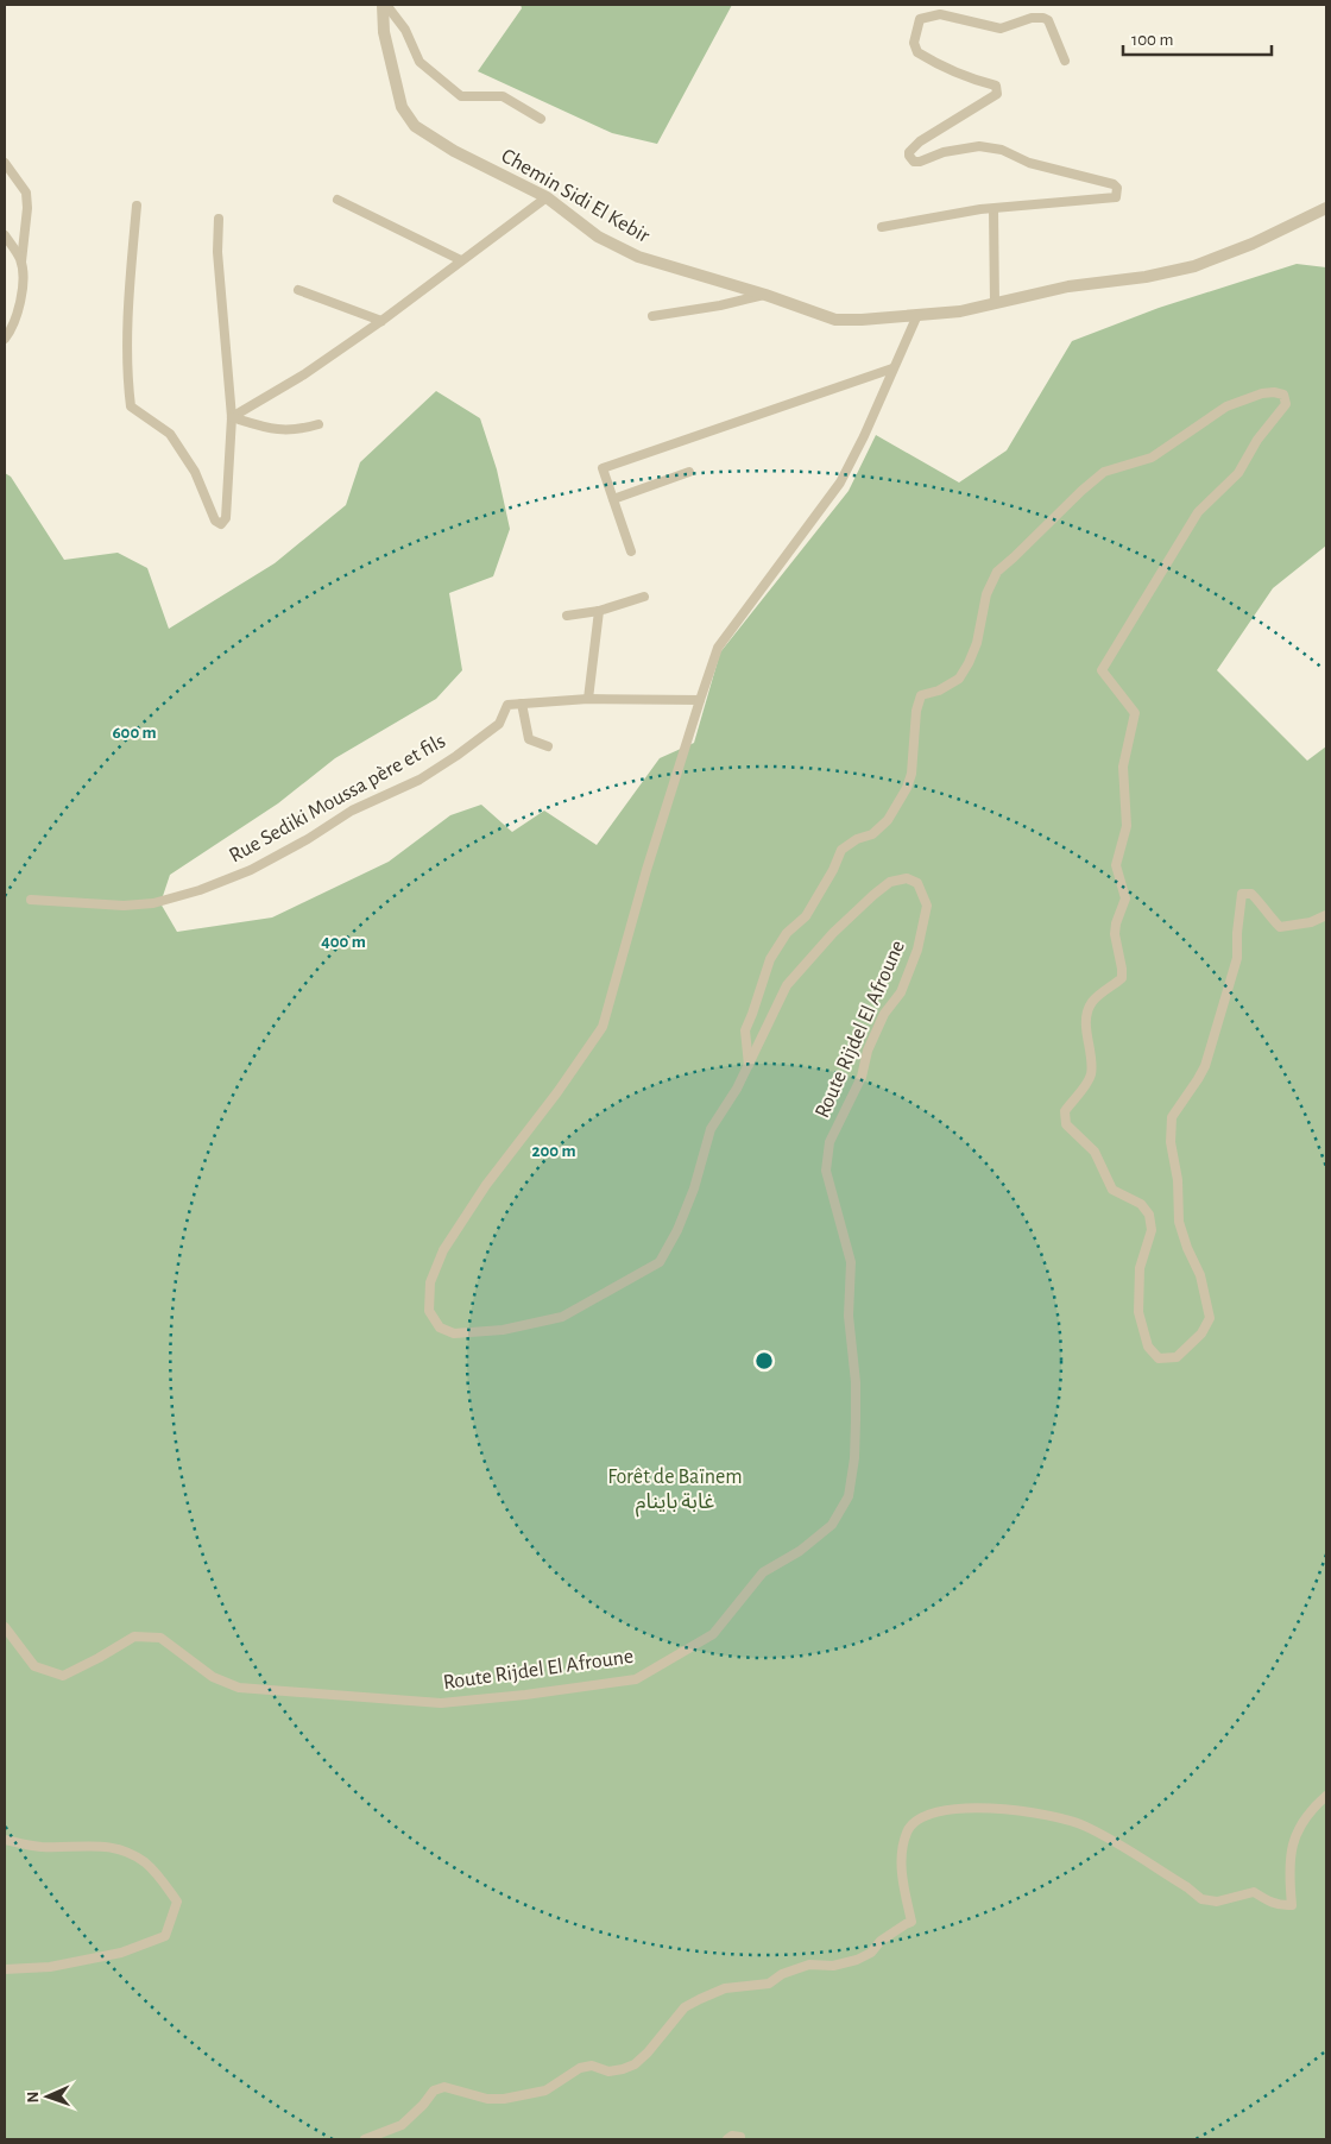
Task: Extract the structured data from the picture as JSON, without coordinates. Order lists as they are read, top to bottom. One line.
{"streets":{"street":["Chemin Sidi El Kebir","Rue Sediki Moussa père et fils","Route Rijdel El Afroune"]},"parks":["Forêt de Baïnem غابة باينام"],"scale_bar":"100 m","north":"left","rings":["600 m","400 m","200 m"]}
